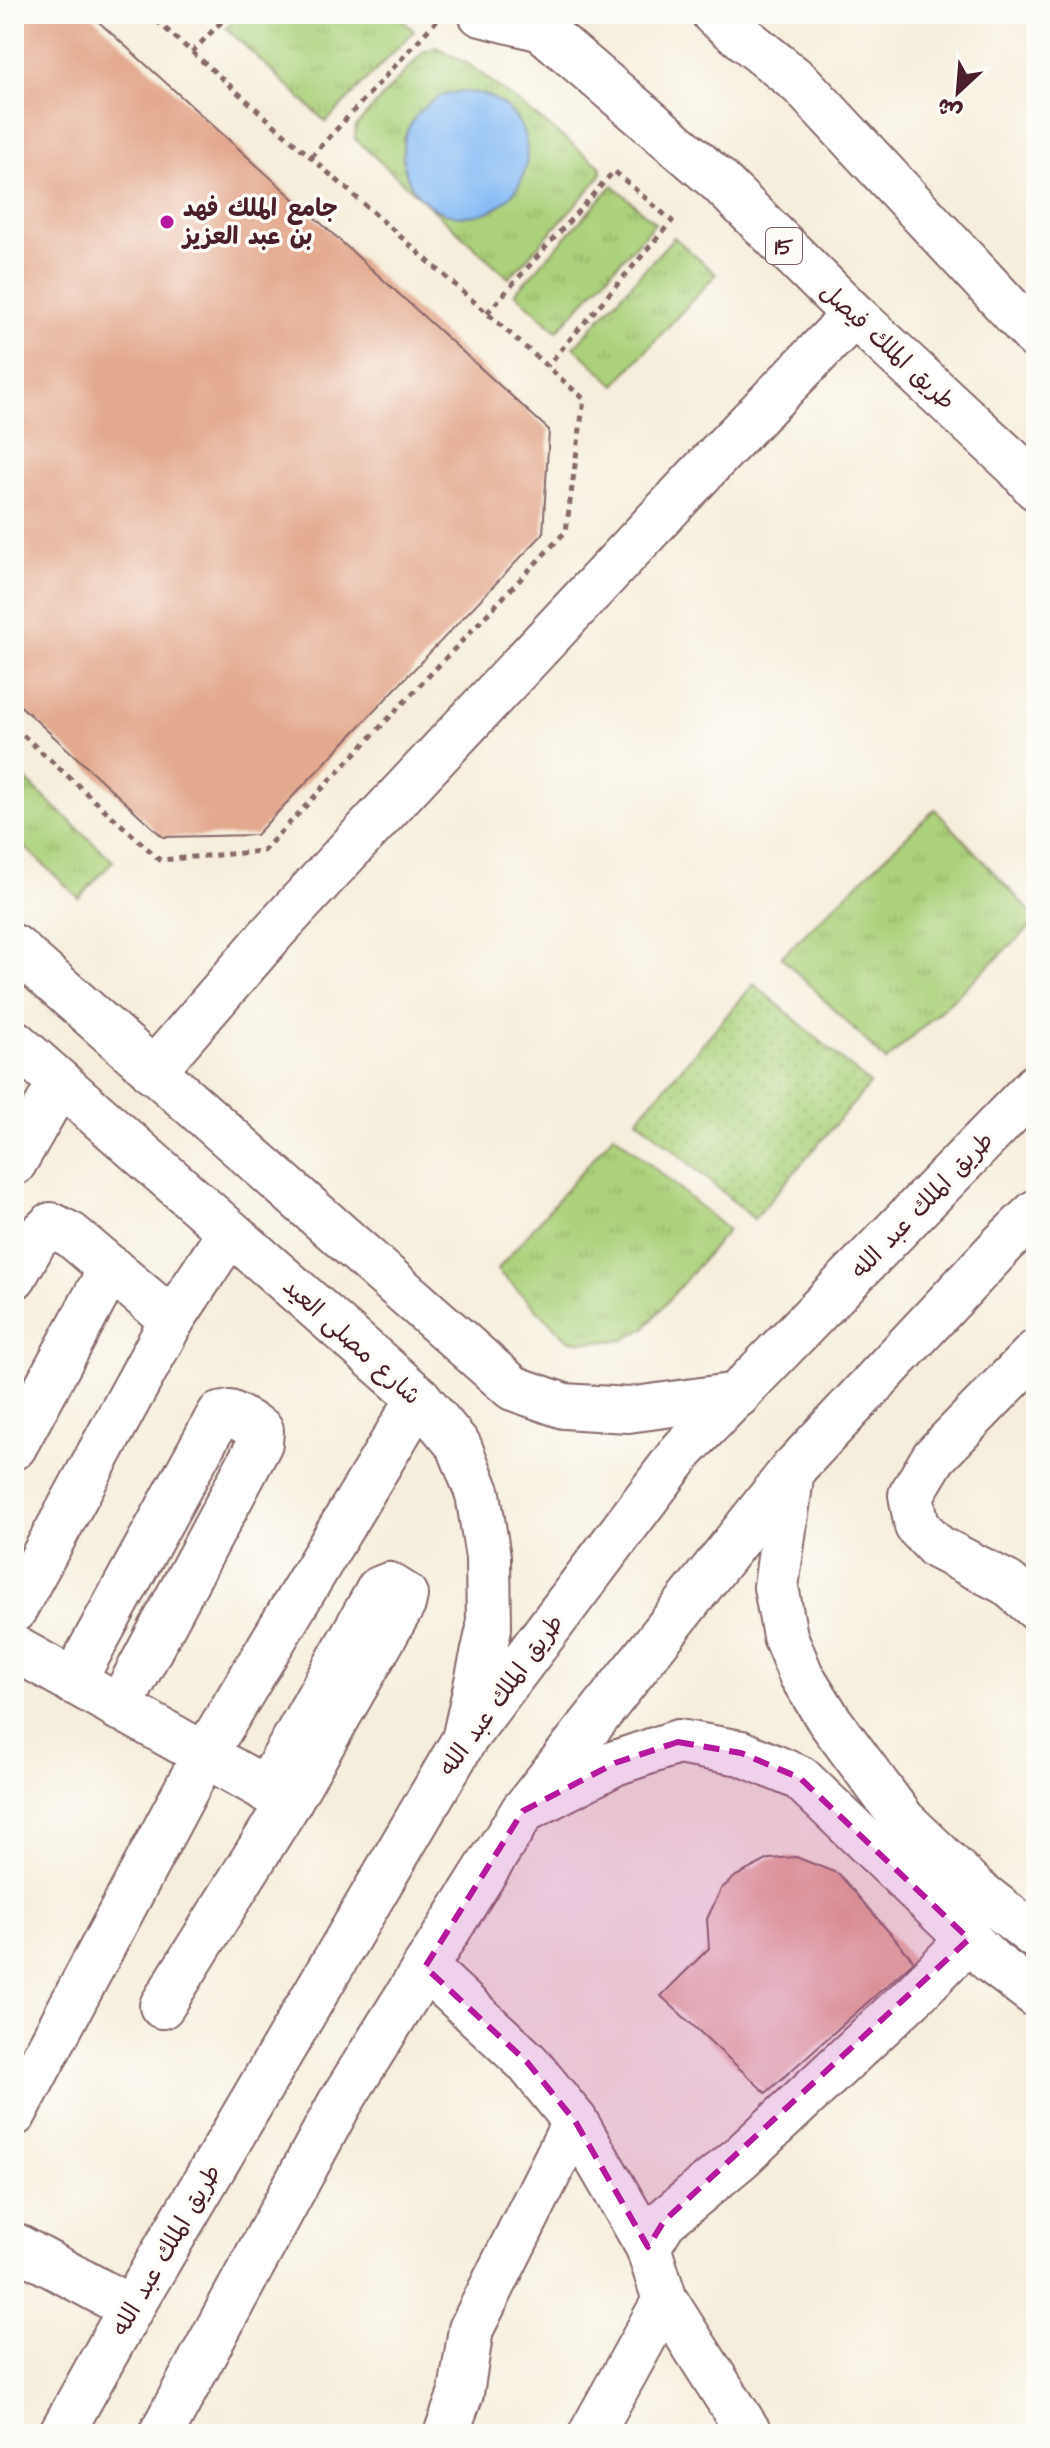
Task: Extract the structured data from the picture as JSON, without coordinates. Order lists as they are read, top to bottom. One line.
{"streets":{"main road":["15","طريق الملك فيصل","طريق الملك عبد الله","شارع مصلى العيد"]},"crossings":[["طريق الملك عبد الله","شارع مصلى العيد"]],"places":["جامع الملك فهد بن عبد العزيز"],"north":"bottom left"}
